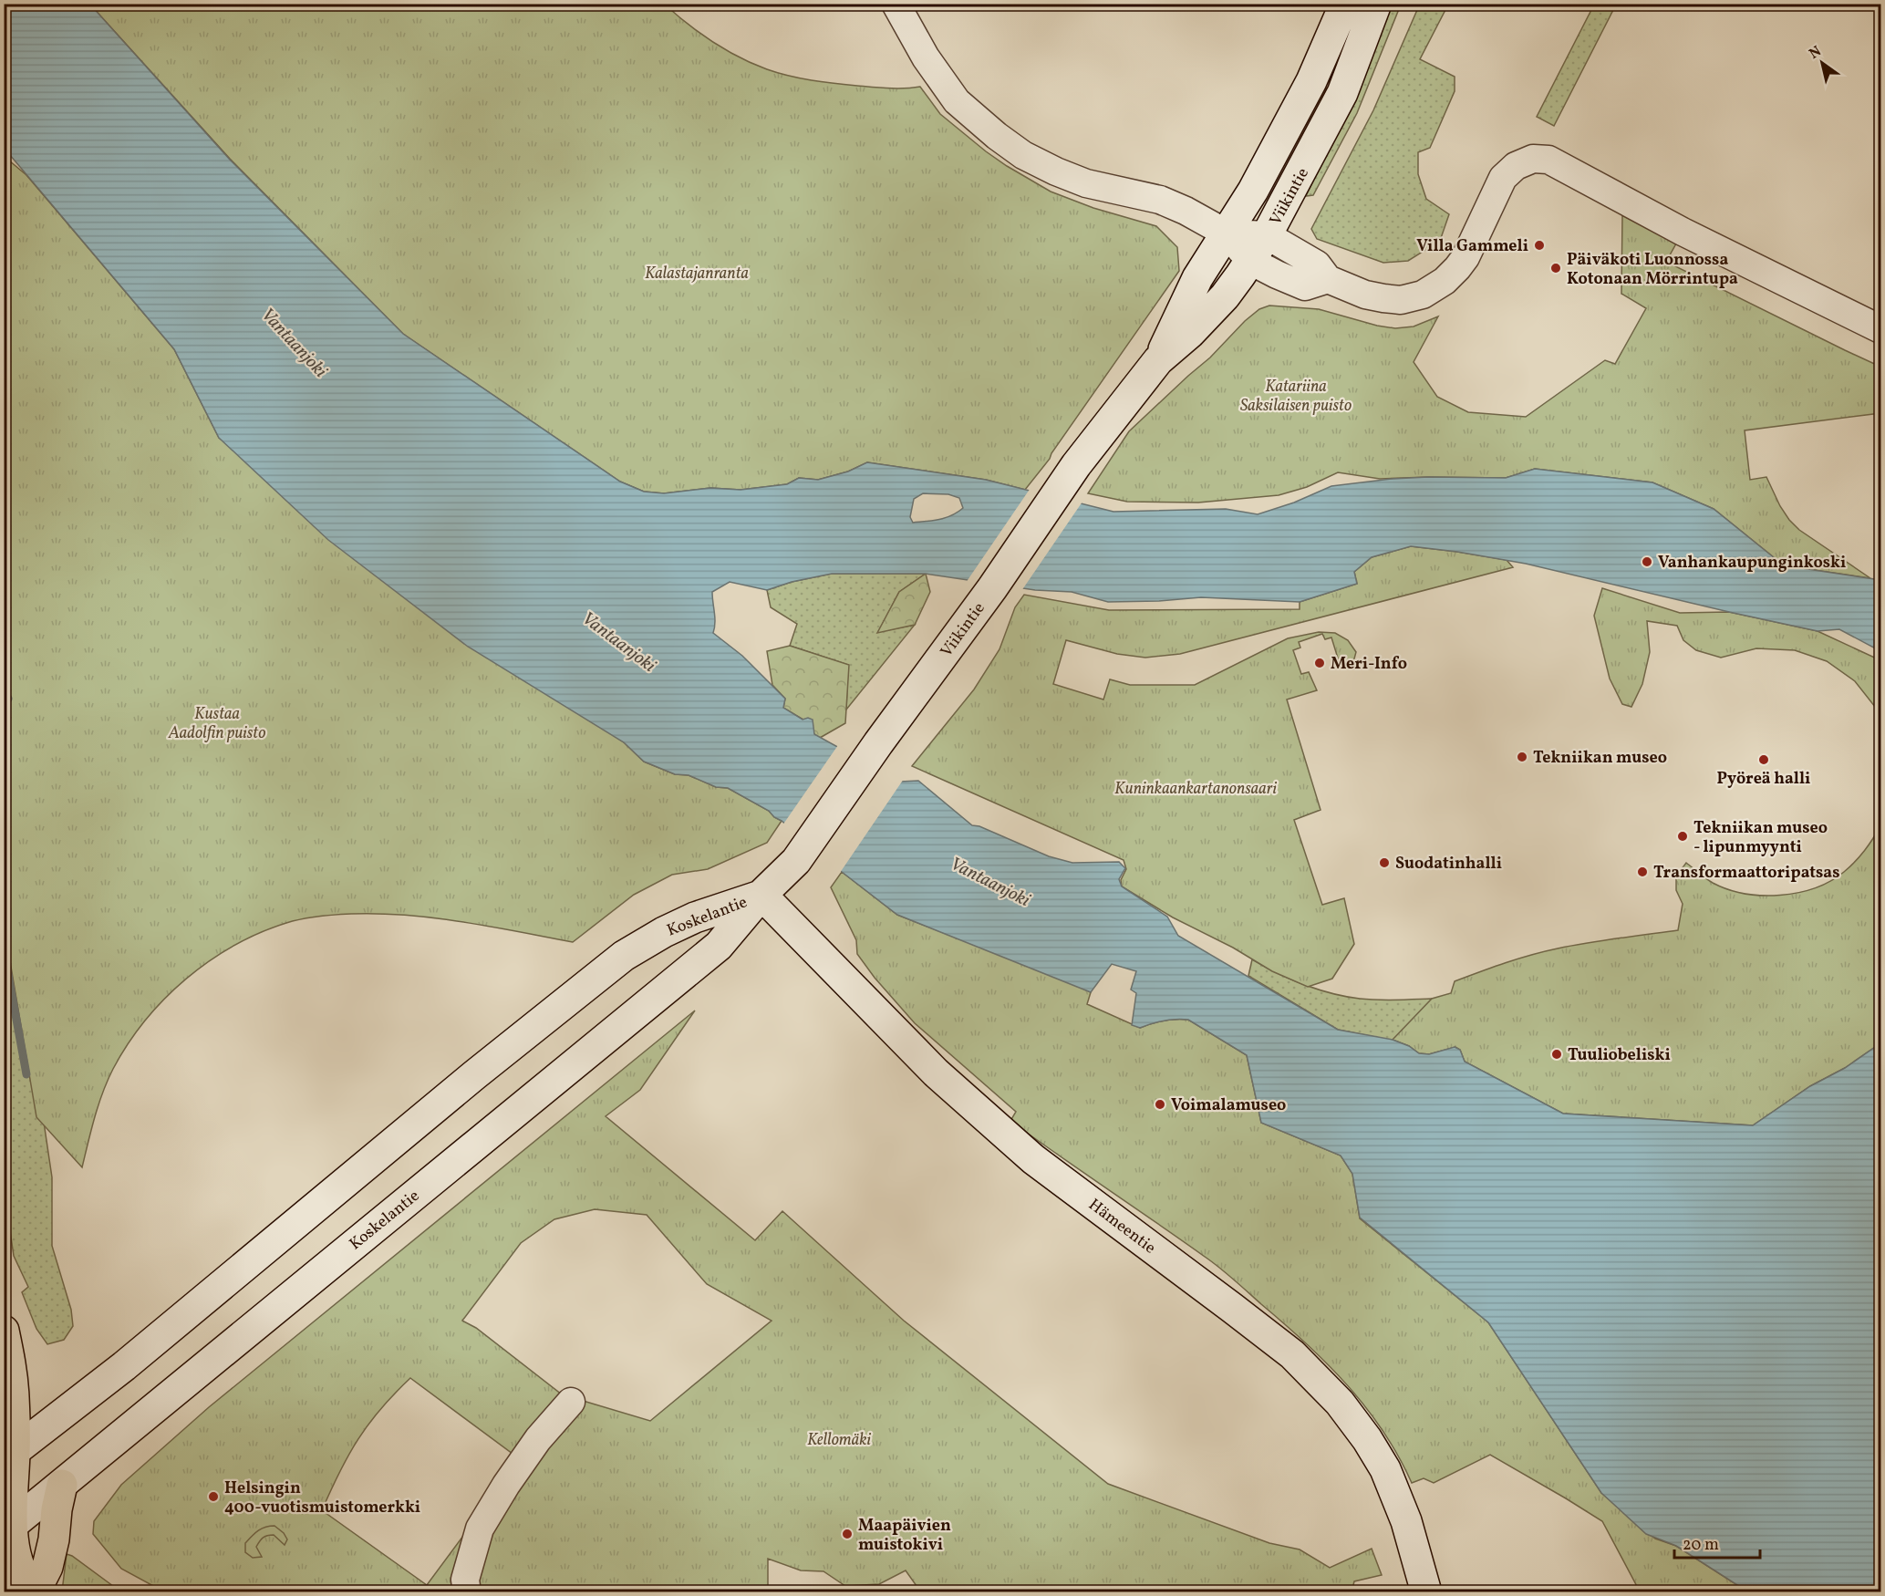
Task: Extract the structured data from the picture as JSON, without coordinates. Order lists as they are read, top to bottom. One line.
{"streets":{"main road":["Viikintie","Koskelantie","Hämeentie"]},"crossings":[["Viikintie","Koskelantie"],["Viikintie","Hämeentie"],["Koskelantie","Hämeentie"]],"water":["Vantaanjoki"],"parks":["Kalastajanranta","Katariina Saksilaisen puisto","Kustaa Aadolfin puisto","Kuninkaankartanonsaari","Kellomäki"],"places":["Villa Gammeli","Päiväkoti Luonnossa Kotonaan Mörrintupa","Vanhankaupunginkoski","Meri-Info","Tekniikan museo","Pyöreä halli","Tekniikan museo - lipunmyynti","Suodatinhalli","Transformaattoripatsas","Tuuliobeliski","Voimalamuseo","Helsingin 400-vuotismuistomerkki","Maapäivien muistokivi"],"scale_bar":"20 m","north":"top left"}
